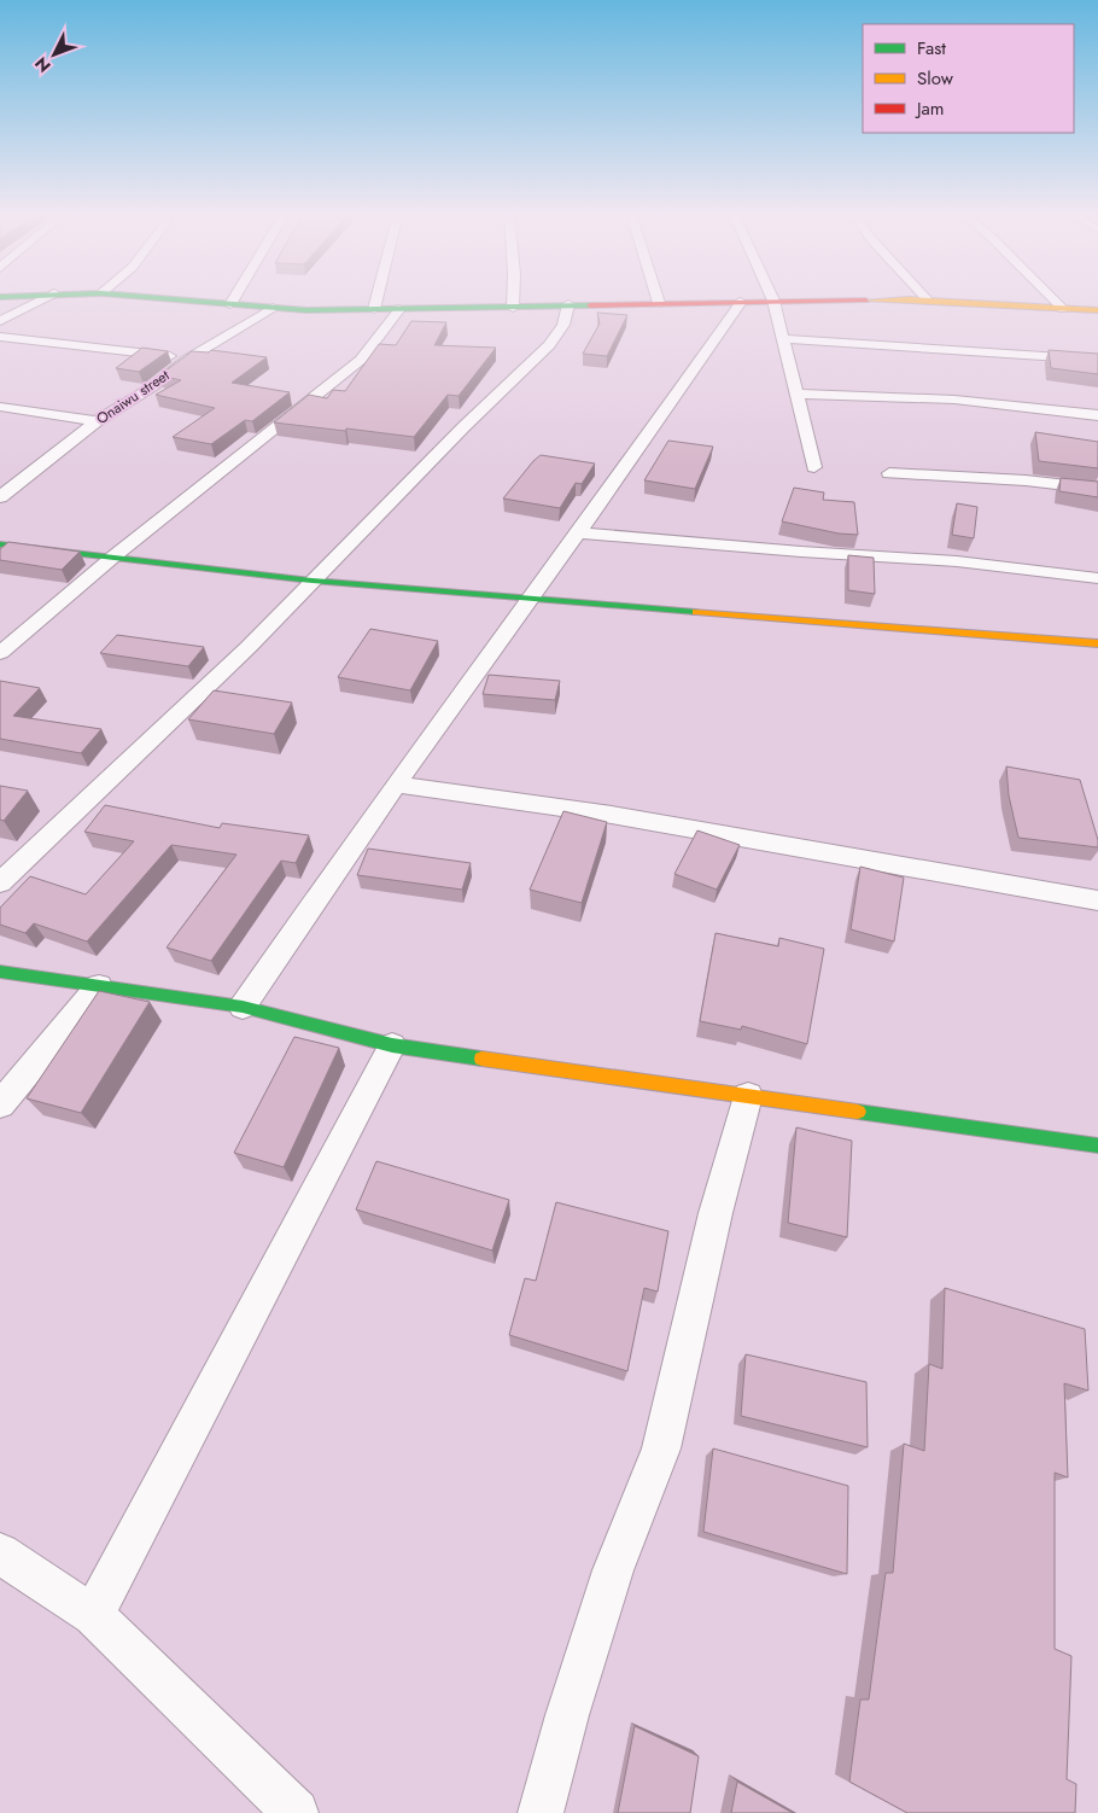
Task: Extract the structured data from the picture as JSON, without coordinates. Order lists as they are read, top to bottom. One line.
{"streets":{"street":["Onaiwu street"]},"legend":["Fast","Slow","Jam"],"north":"bottom left"}
